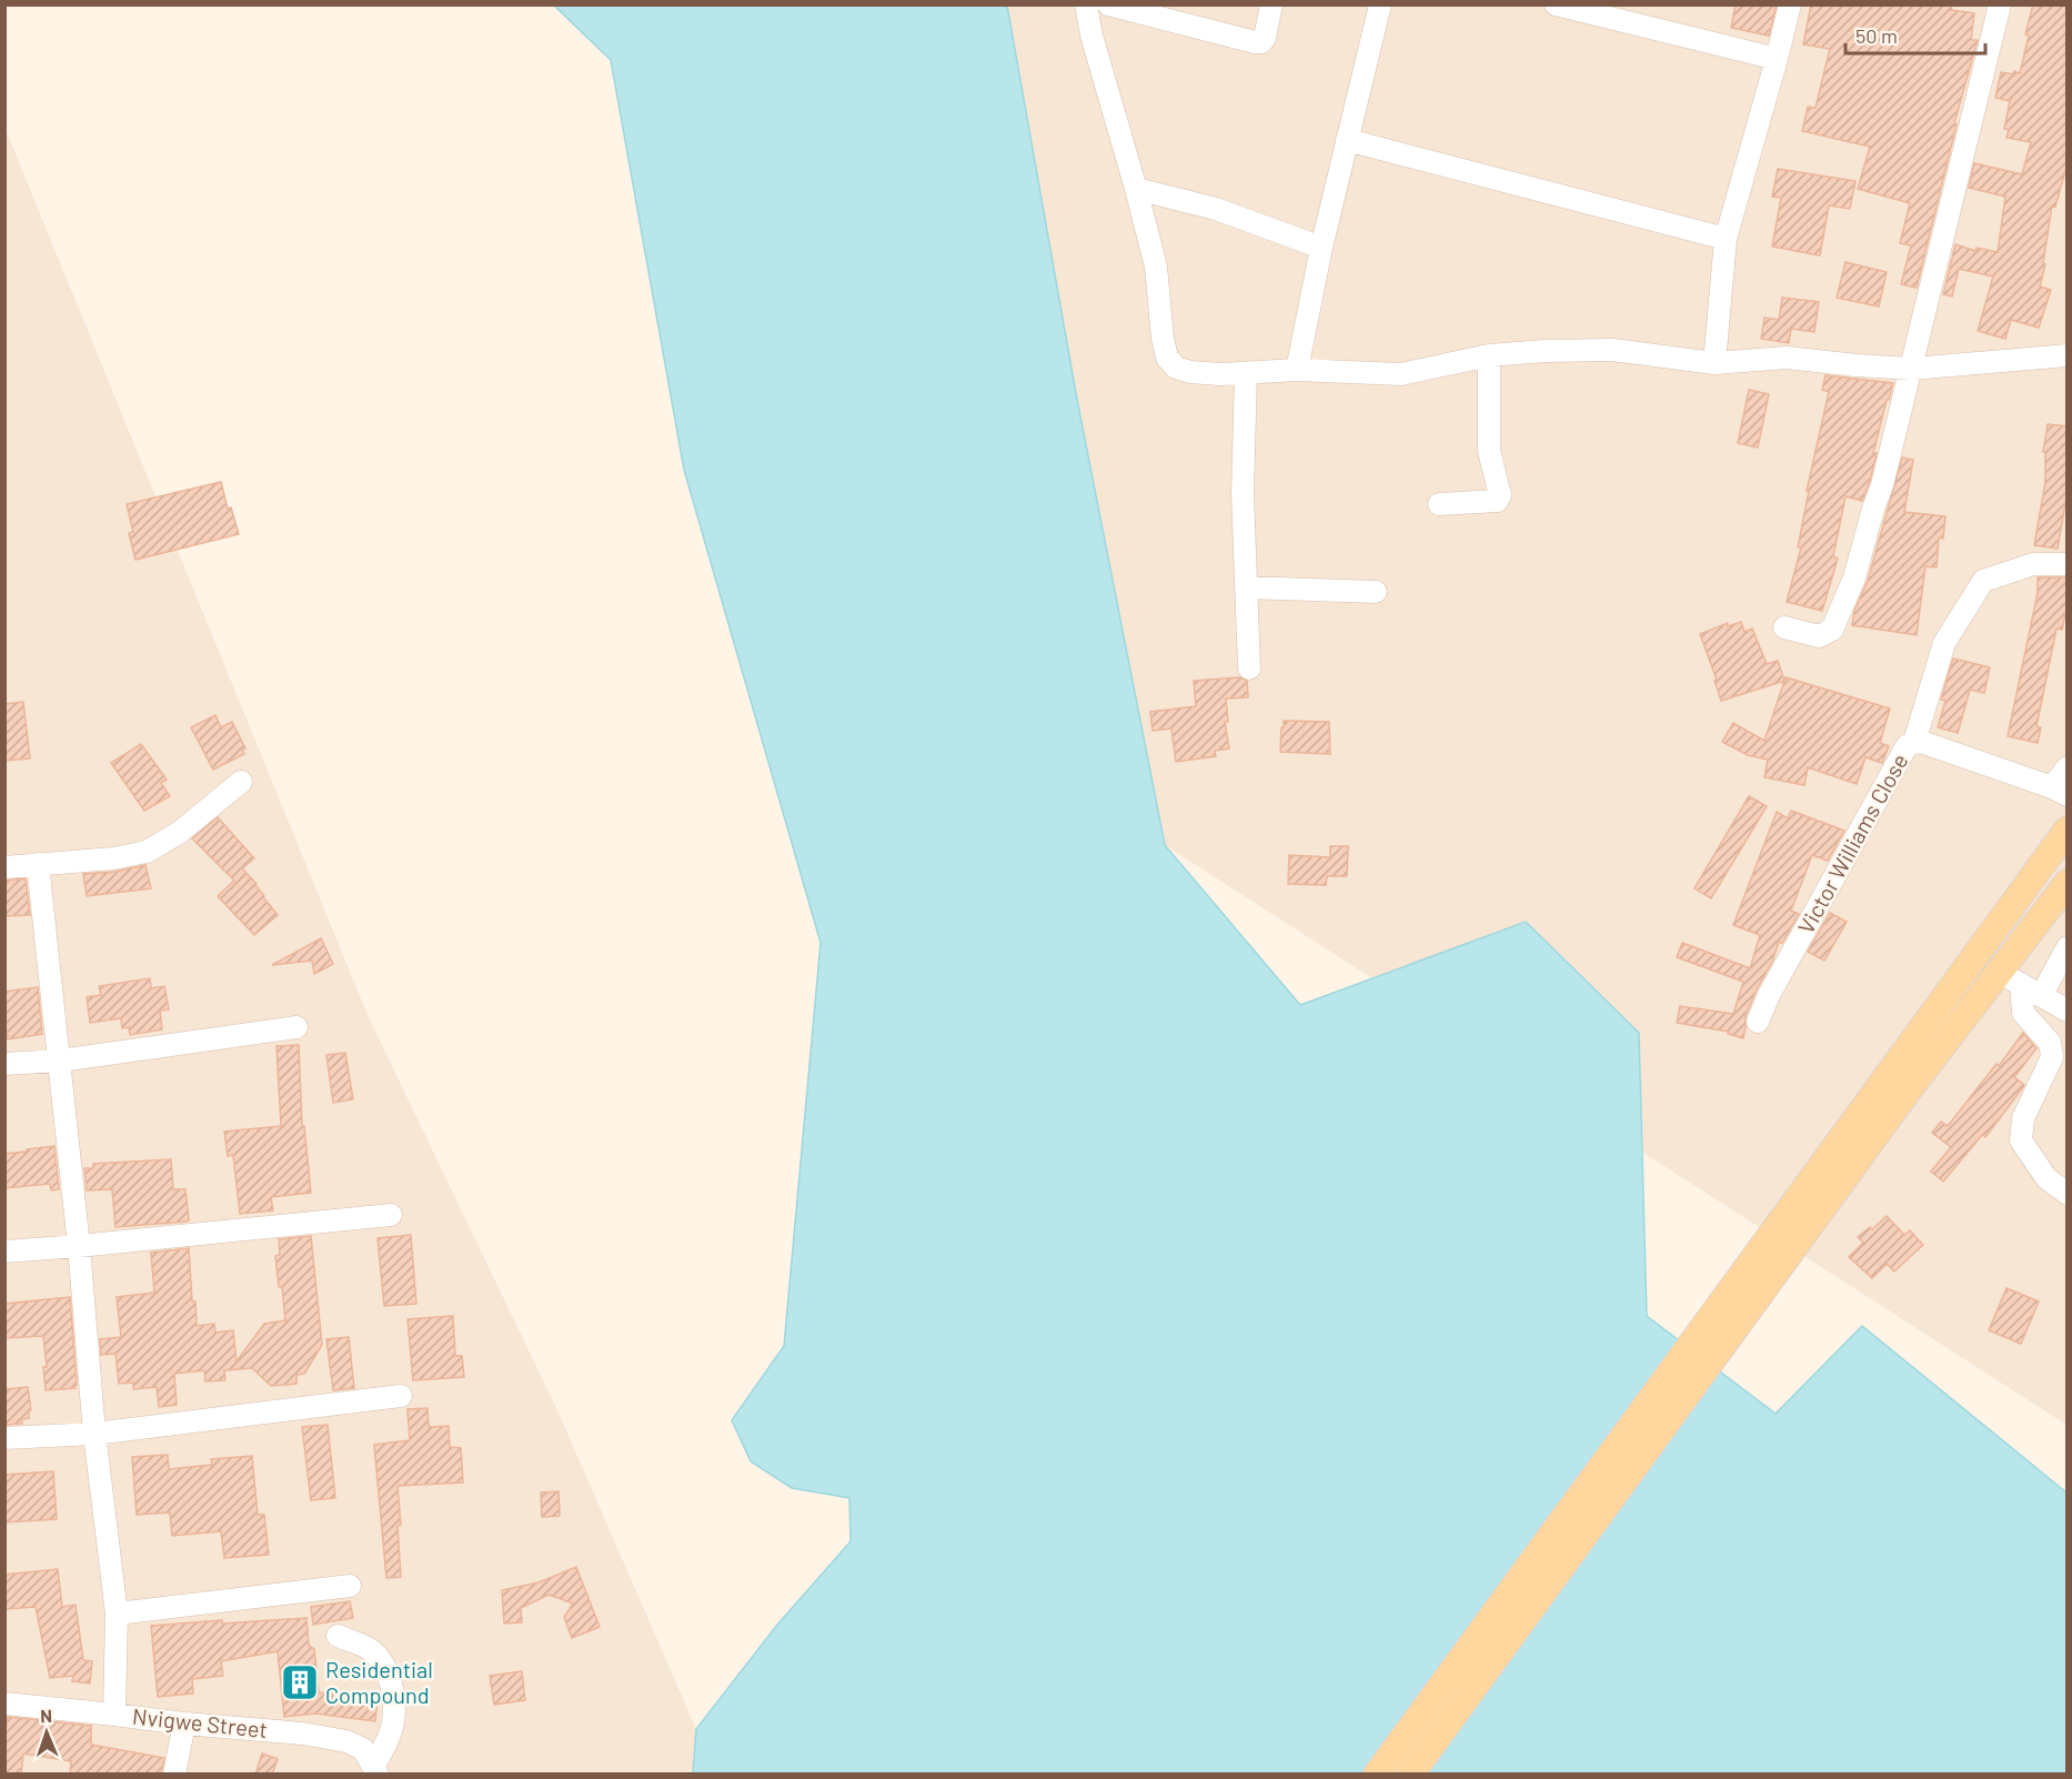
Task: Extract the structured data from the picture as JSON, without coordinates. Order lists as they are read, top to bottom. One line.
{"streets":{"street":["Victor Williams Close","Nvigwe Street"]},"places":{"building":["Residential Compound"]},"scale_bar":"50 m","north":"top"}
